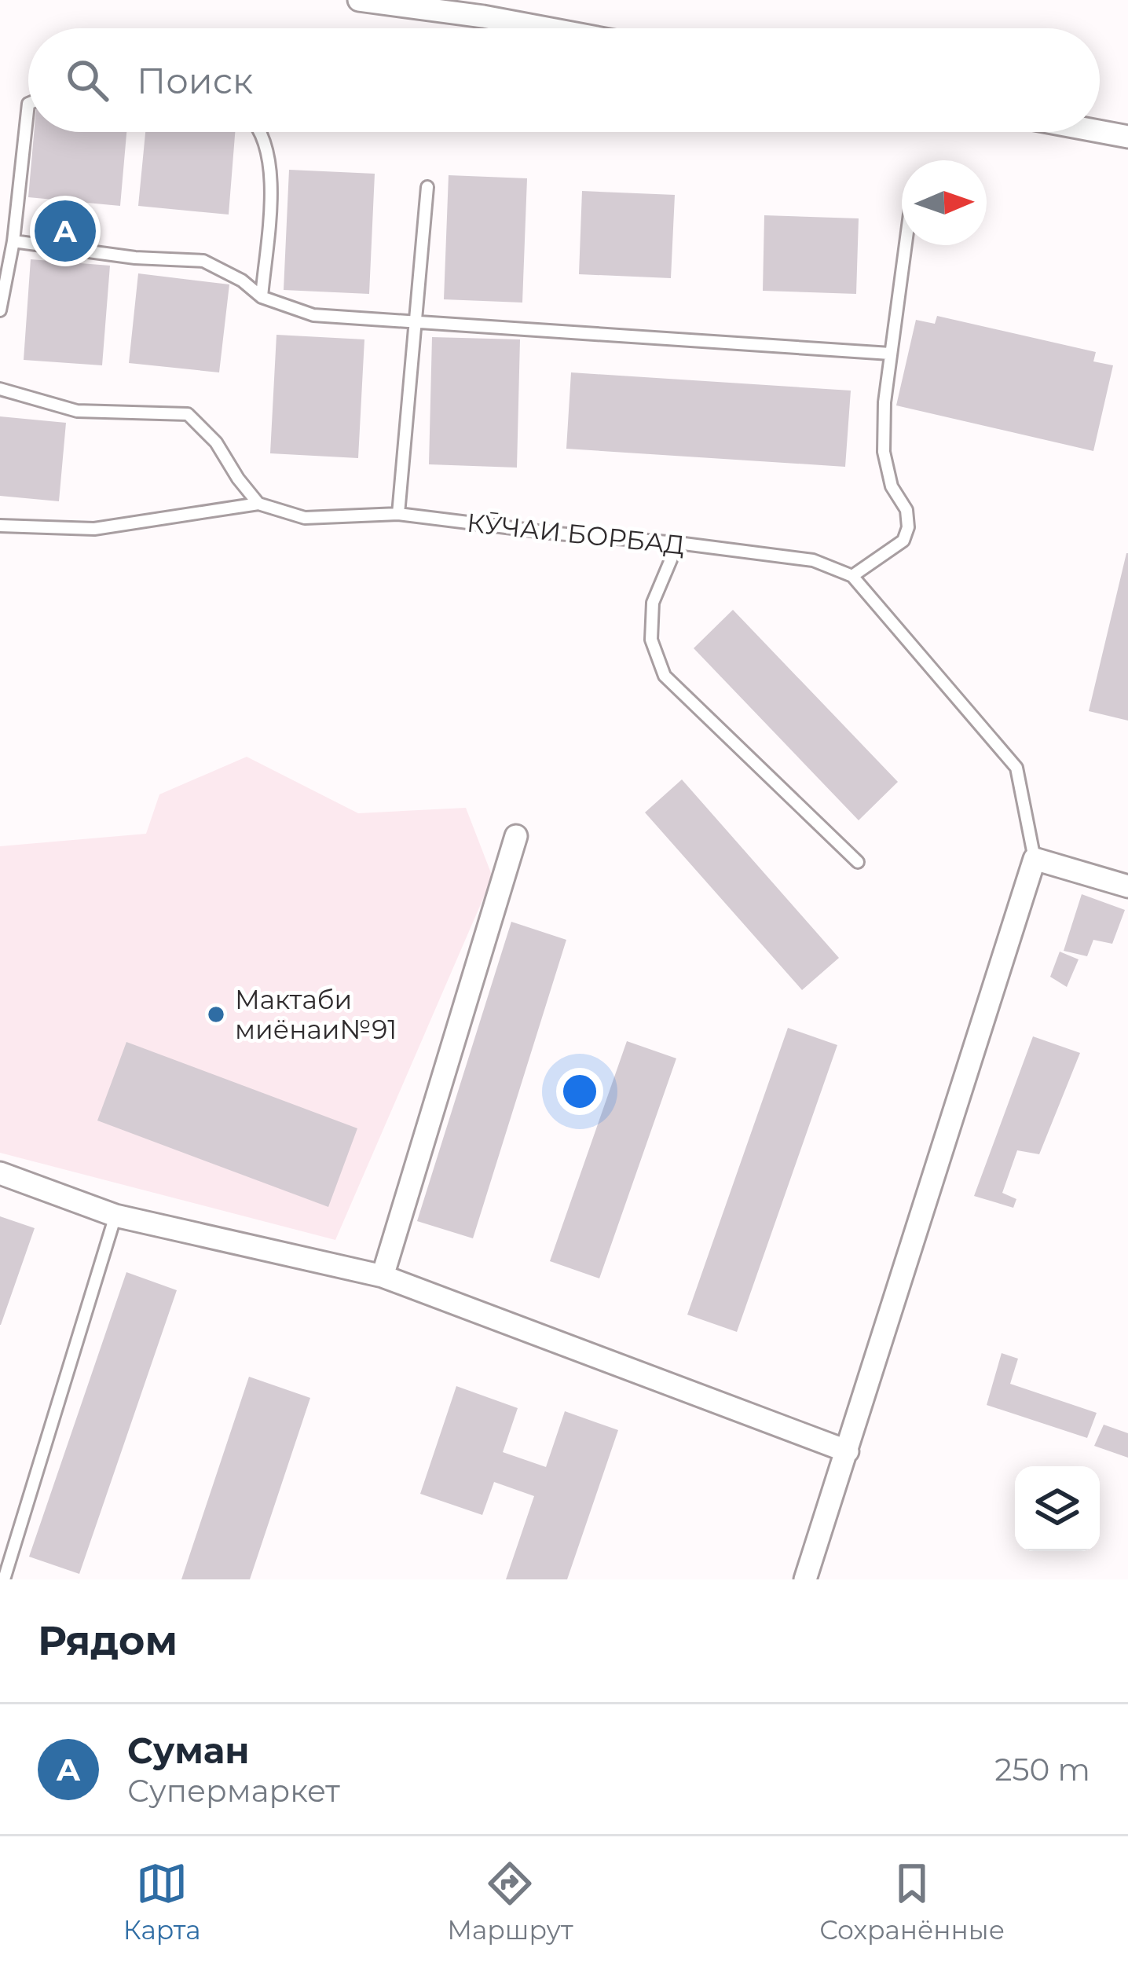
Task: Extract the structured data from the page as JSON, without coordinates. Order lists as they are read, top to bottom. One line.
{"streets":{"lane":["КӮЧАИ БОРБАД"]},"places":["Мактаби миёнаи№91"],"north":"right","page":{"search":"Поиск","pins":"A","heading":"Рядом","list":[{"mark":"A","name":"Суман","note":"Супермаркет","value":"250 m"}],"nav":["Карта","Маршрут","Сохранённые"]}}
